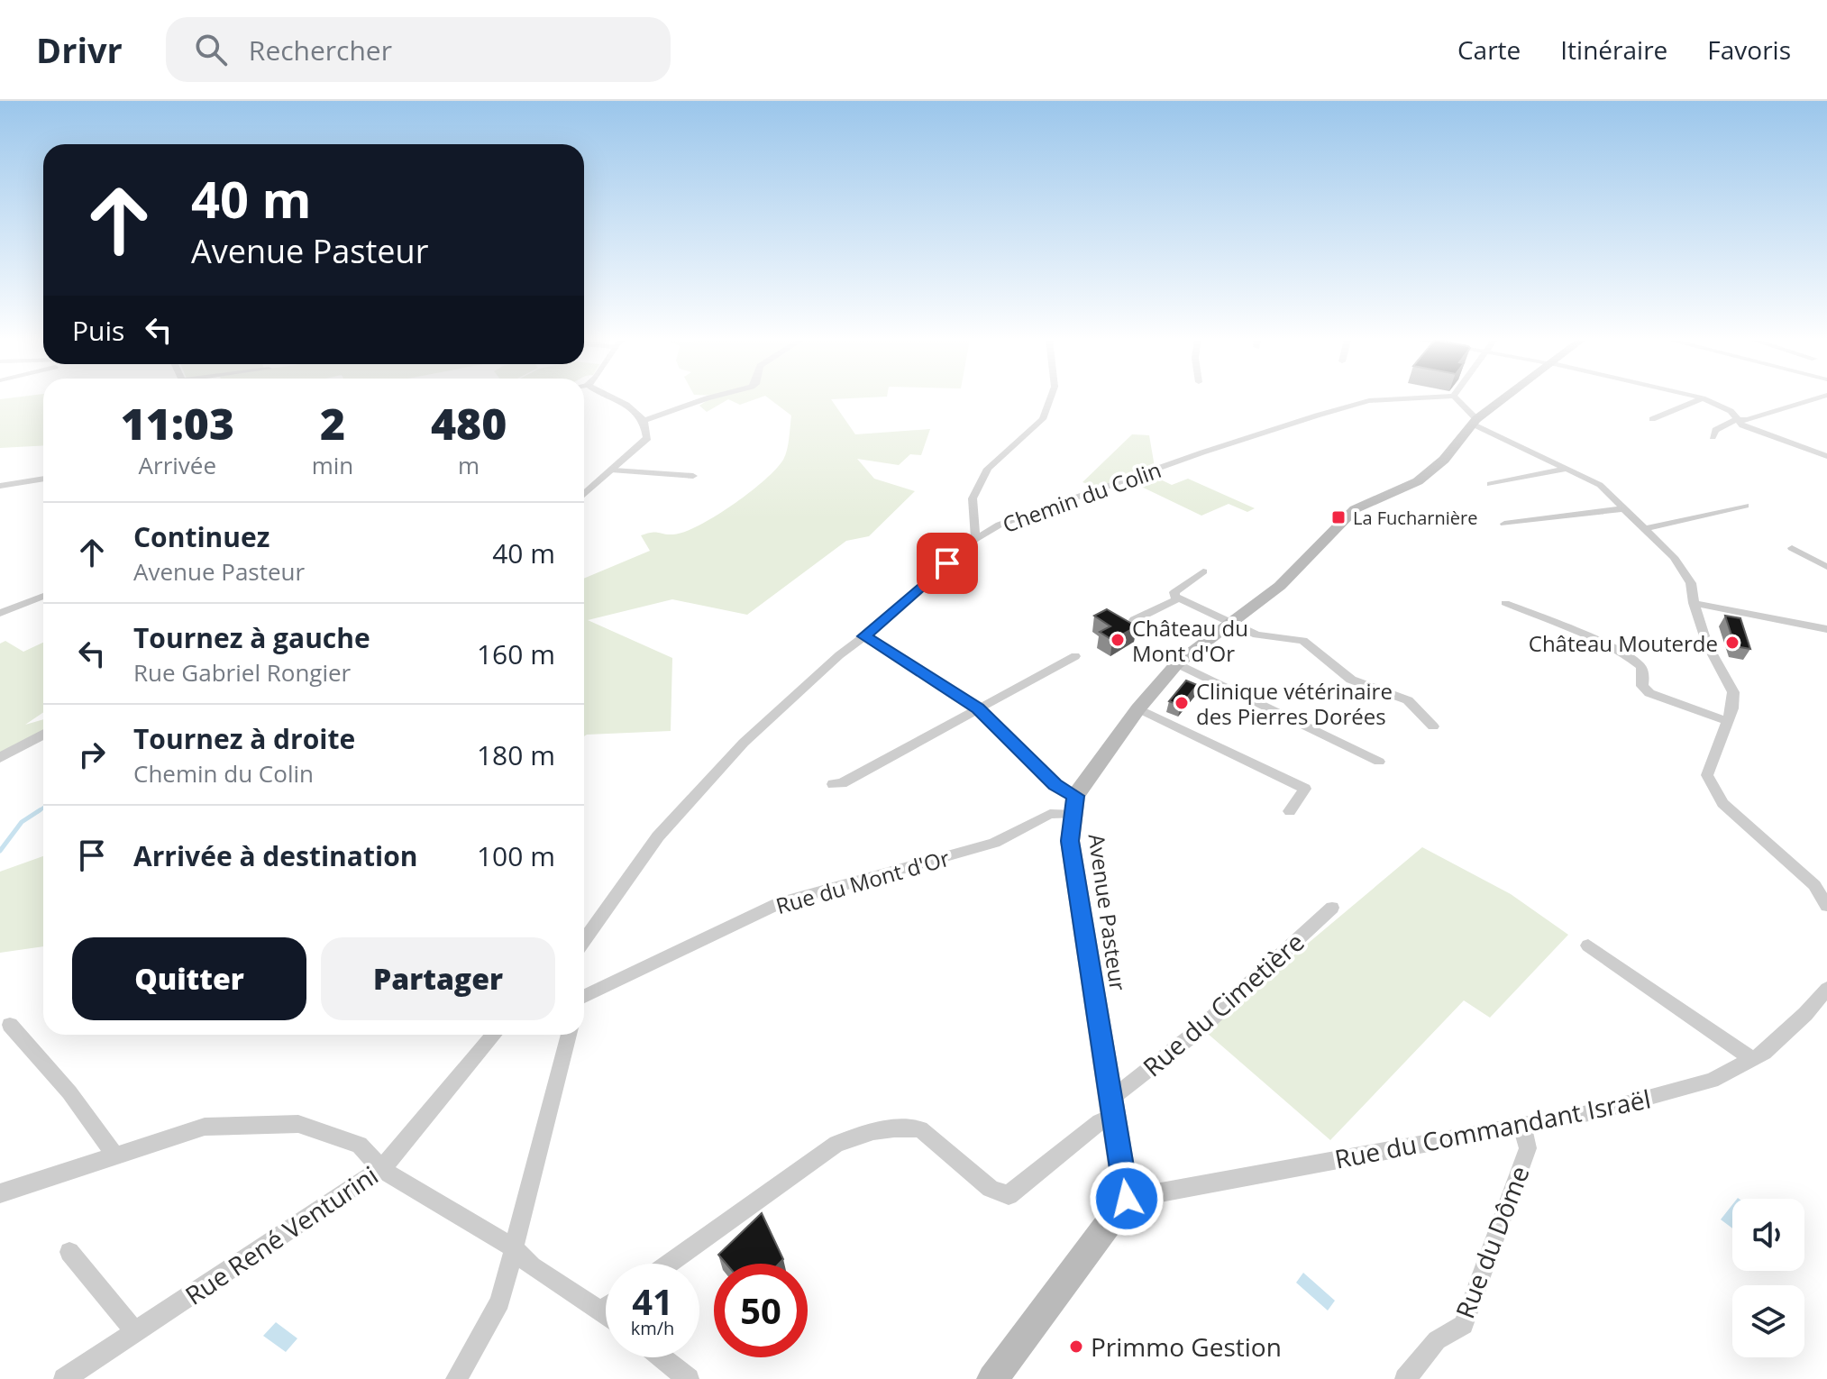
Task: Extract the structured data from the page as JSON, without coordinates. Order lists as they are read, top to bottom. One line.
{"streets":{"main road":["Avenue Pasteur"],"street":["Chemin du Colin","Rue du Mont d'Or","Rue du Cimetière","Rue du Commandant Israël","Rue René Venturini","Rue du Dôme"]},"crossings":[["Rue du Mont d'Or","Avenue Pasteur"],["Avenue Pasteur","Rue du Cimetière"],["Avenue Pasteur","Rue du Commandant Israël"],["Rue du Commandant Israël","Rue du Dôme"]],"places":{"transit":["La Fucharnière"],"other":["Château du Mont d'Or","Château Mouterde","Clinique vétérinaire des Pierres Dorées","Primmo Gestion"]},"page":{"header":"Drivr","search":"Rechercher","nav":["Carte","Itinéraire","Favoris"],"turn":["40 m","Avenue Pasteur"],"then":"Puis","eta":["11:03","Arrivée","2","min","480","m"],"list":[{"name":"Continuez","note":"Avenue Pasteur","value":"40 m"},{"name":"Tournez à gauche","note":"Rue Gabriel Rongier","value":"160 m"},{"name":"Tournez à droite","note":"Chemin du Colin","value":"180 m"},{"name":"Arrivée à destination","value":"100 m"}],"buttons":["Quitter","Partager"],"speed":"41 km/h","limit":"50"}}
